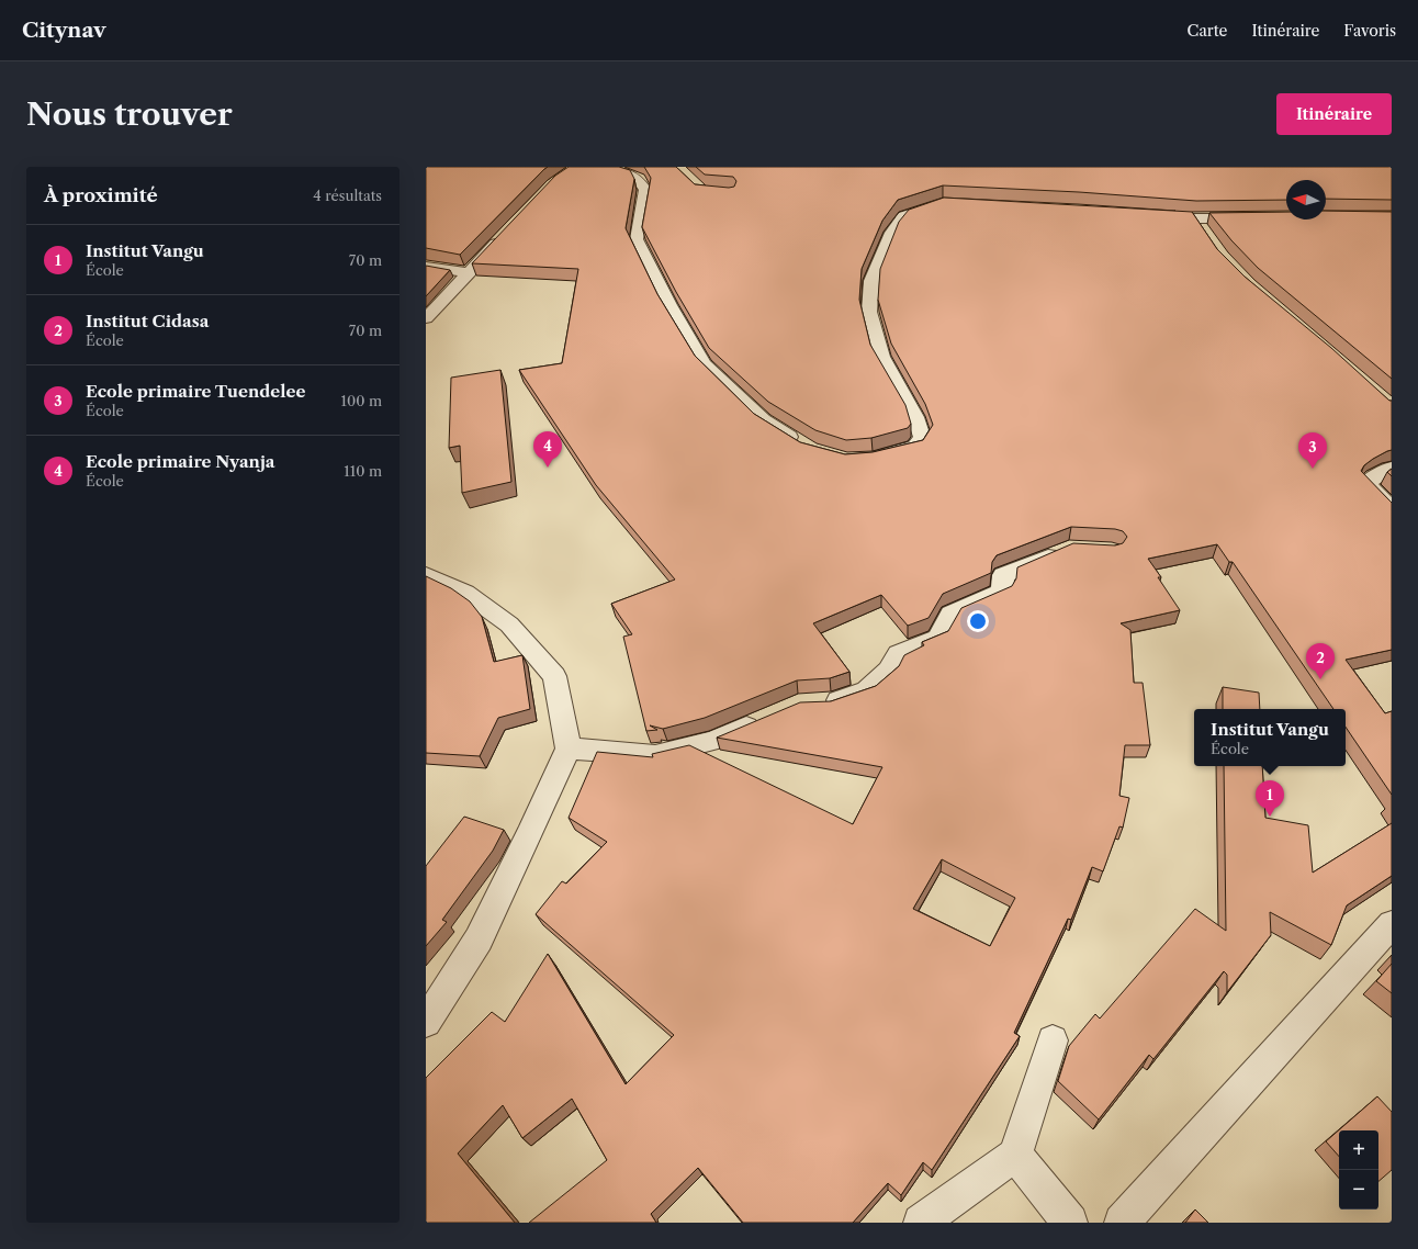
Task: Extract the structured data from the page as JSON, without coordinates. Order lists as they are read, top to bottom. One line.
{"north":"left","page":{"header":"Citynav","nav":["Carte","Itinéraire","Favoris"],"buttons":"Itinéraire","title":"Nous trouver","heading":["À proximité","4 résultats"],"list":[{"mark":"1","name":"Institut Vangu","note":"École","value":"70 m"},{"mark":"2","name":"Institut Cidasa","note":"École","value":"70 m"},{"mark":"3","name":"Ecole primaire Tuendelee","note":"École","value":"100 m"},{"mark":"4","name":"Ecole primaire Nyanja","note":"École","value":"110 m"}],"pins":["4","3","2","1"],"popup":["Institut Vangu","École"],"map_buttons":["+","−"]}}
